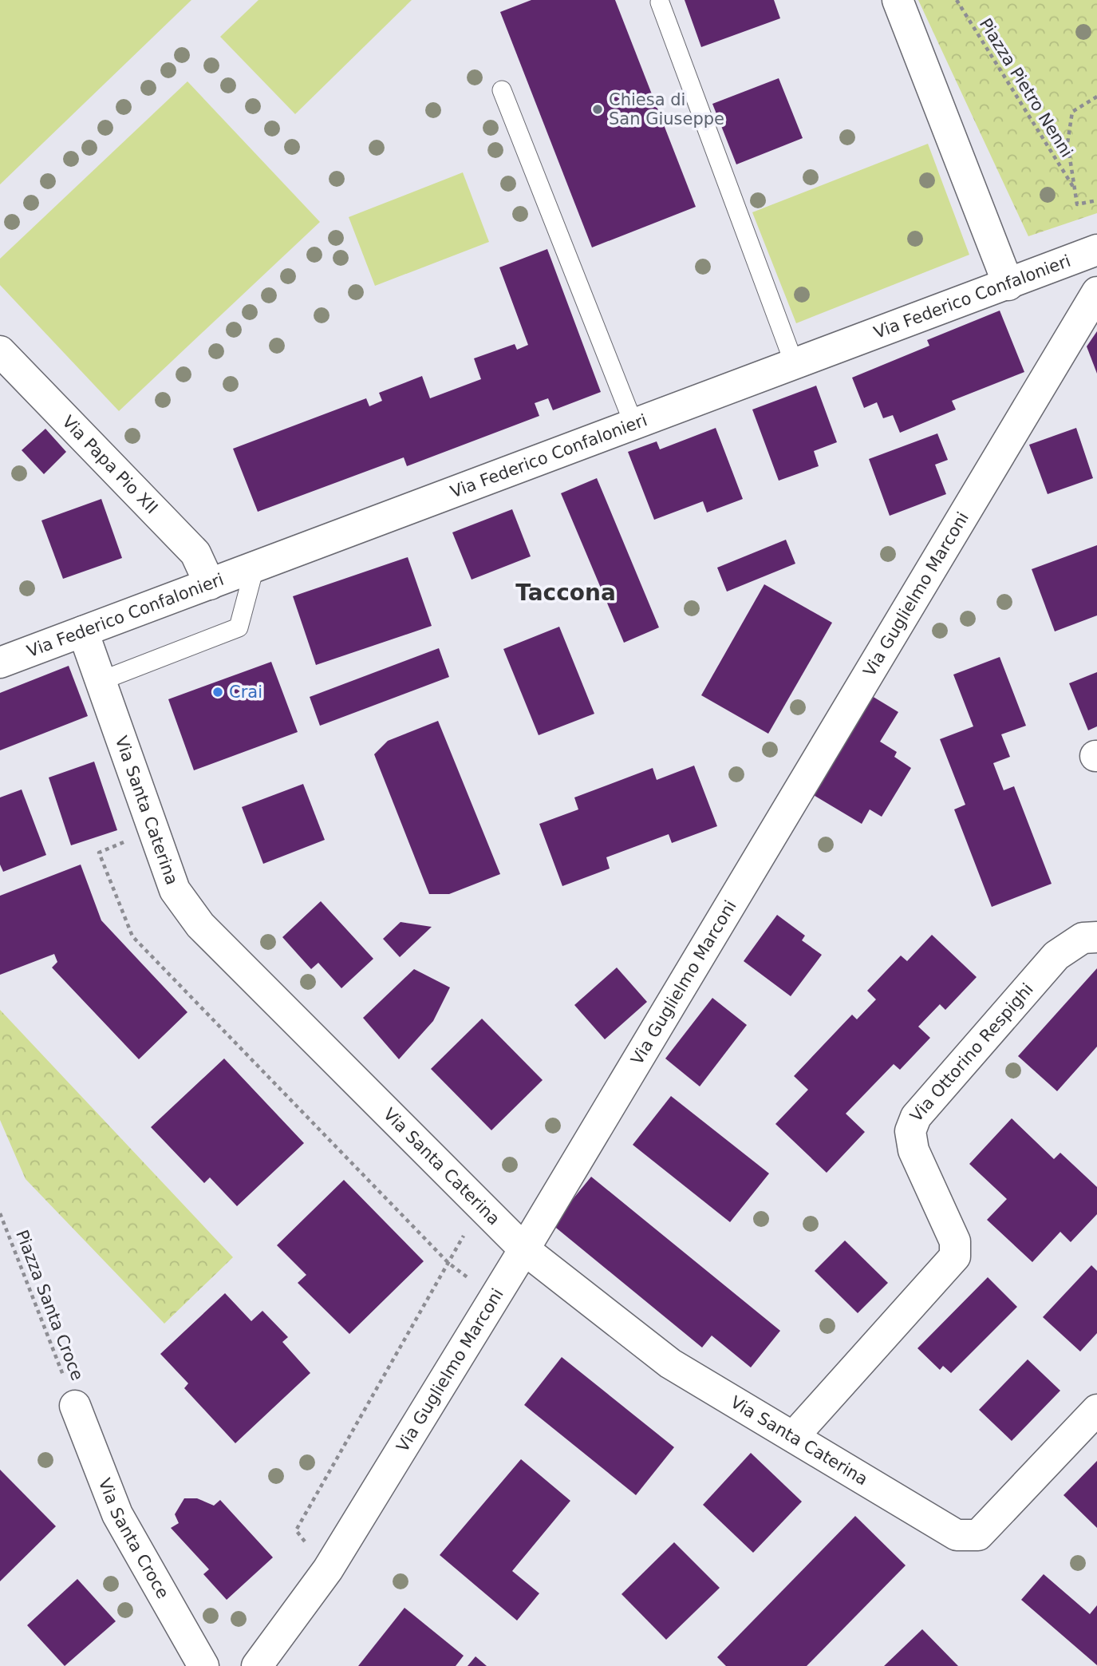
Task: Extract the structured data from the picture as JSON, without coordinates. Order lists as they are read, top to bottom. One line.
{"streets":{"street":["Via Federico Confalonieri","Via Papa Pio XII","Via Guglielmo Marconi","Via Santa Caterina","Via Ottorino Respighi","Via Santa Croce"],"path":["Piazza Pietro Nenni","Piazza Santa Croce"]},"crossings":[["Via Federico Confalonieri","Via Papa Pio XII"],["Via Federico Confalonieri","Via Santa Caterina"],["Via Guglielmo Marconi","Via Santa Caterina"],["Via Santa Caterina","Via Ottorino Respighi"],["Piazza Santa Croce","Via Santa Croce"]],"districts":["Taccona"],"places":["Chiesa di San Giuseppe","Crai"]}
